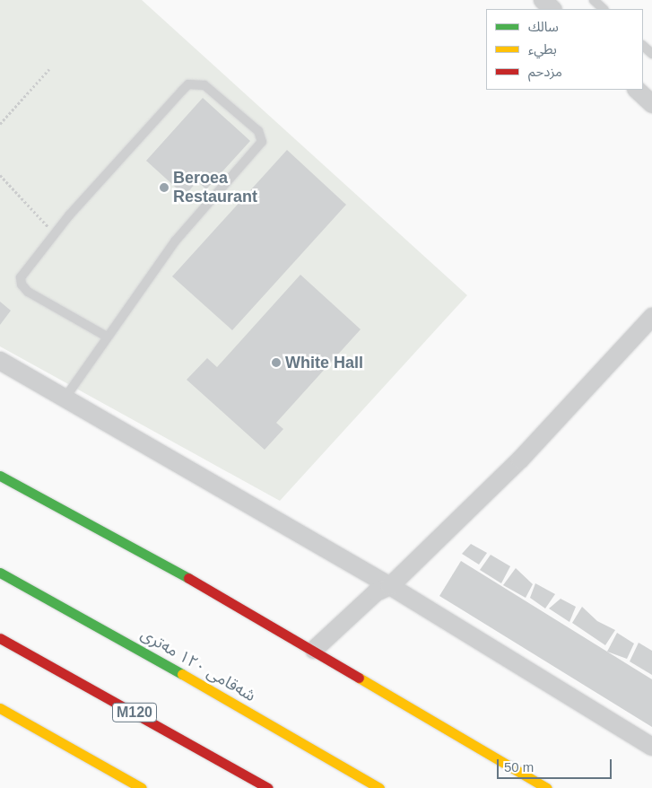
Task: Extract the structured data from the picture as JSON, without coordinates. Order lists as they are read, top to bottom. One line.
{"streets":{"main road":["شەقامی ١٢٠ مەتری","M120"]},"places":["Beroea Restaurant","White Hall"],"legend":["سالك","بطيء","مزدحم"],"scale_bar":"50 m"}
